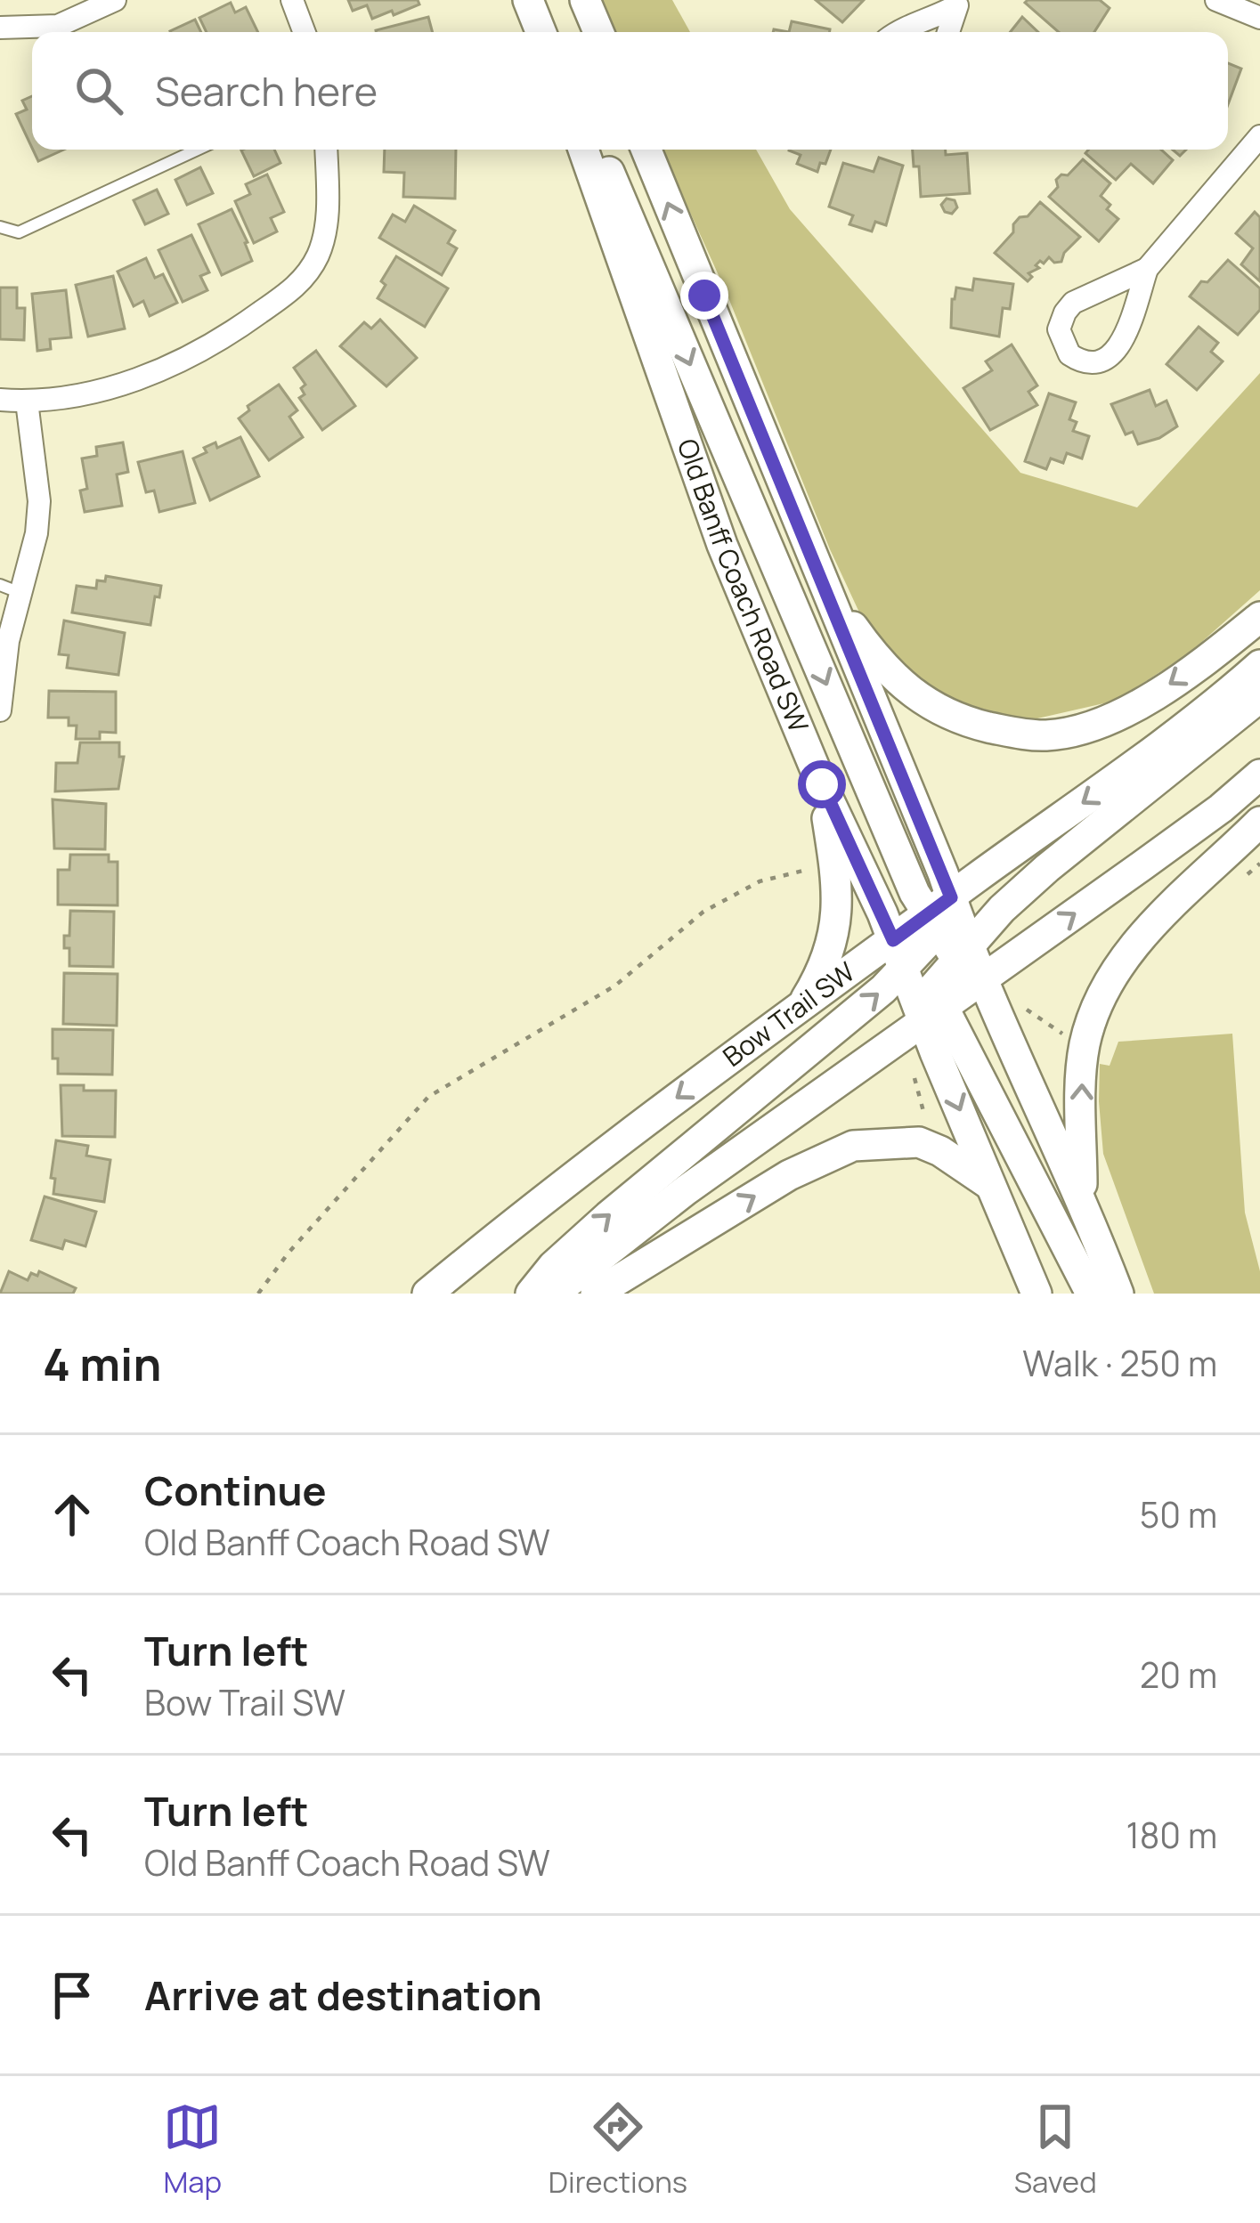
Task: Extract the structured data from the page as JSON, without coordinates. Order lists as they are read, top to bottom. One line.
{"streets":{"main road":["Old Banff Coach Road SW","Bow Trail SW"]},"crossings":[["Old Banff Coach Road SW","Bow Trail SW"]],"page":{"search":"Search here","heading":["4 min","Walk · 250 m"],"list":[["Continue","Old Banff Coach Road SW","50 m"],["Turn left","Bow Trail SW","20 m"],["Turn left","Old Banff Coach Road SW","180 m"],"Arrive at destination"],"nav":["Map","Directions","Saved"]}}
